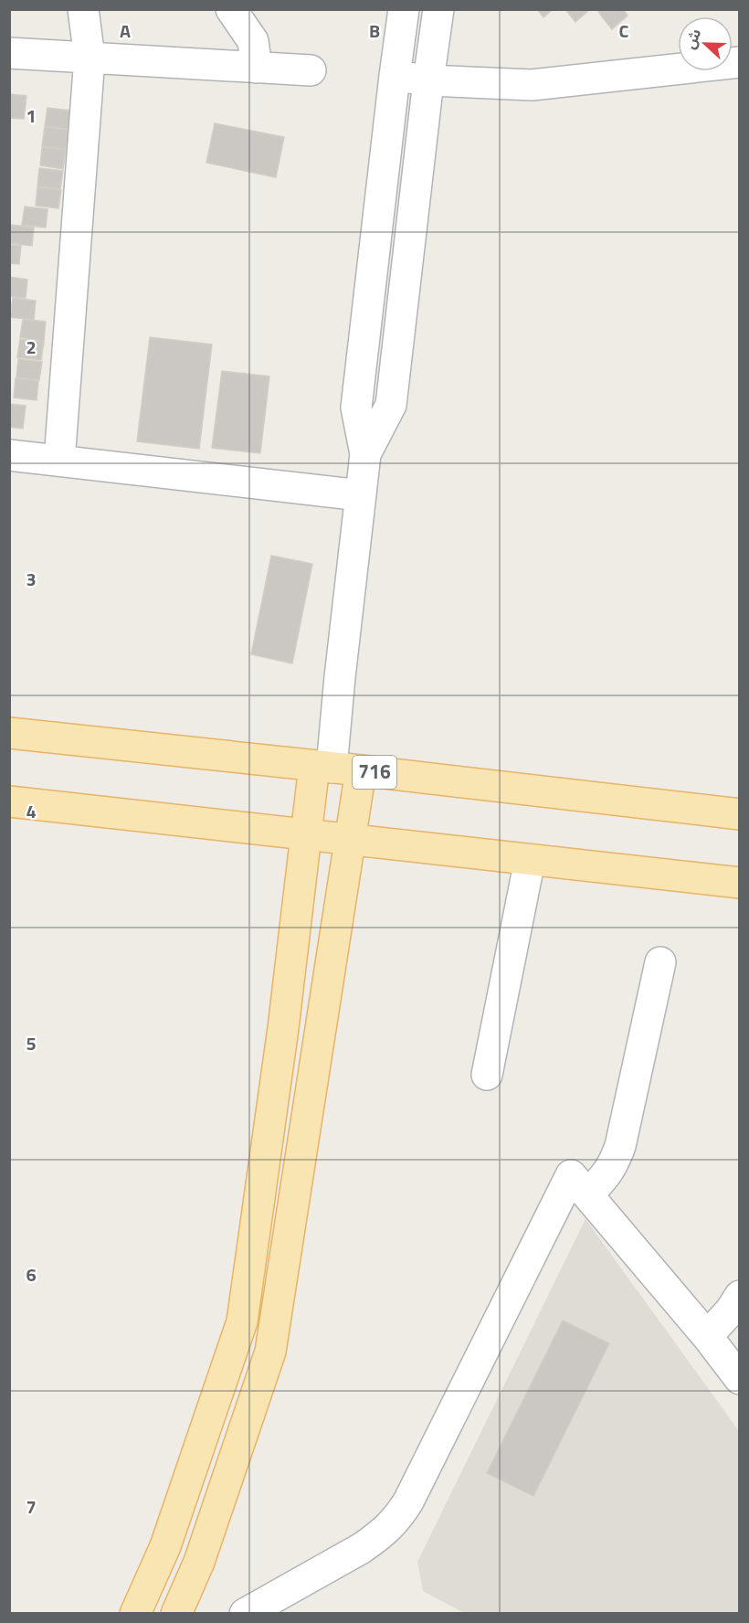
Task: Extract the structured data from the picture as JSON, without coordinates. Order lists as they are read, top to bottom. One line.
{"streets":{"main road":["716"]},"north":"left","grid":{"columns":["A","B","C"],"rows":["1","2","3","4","5","6","7"]}}
